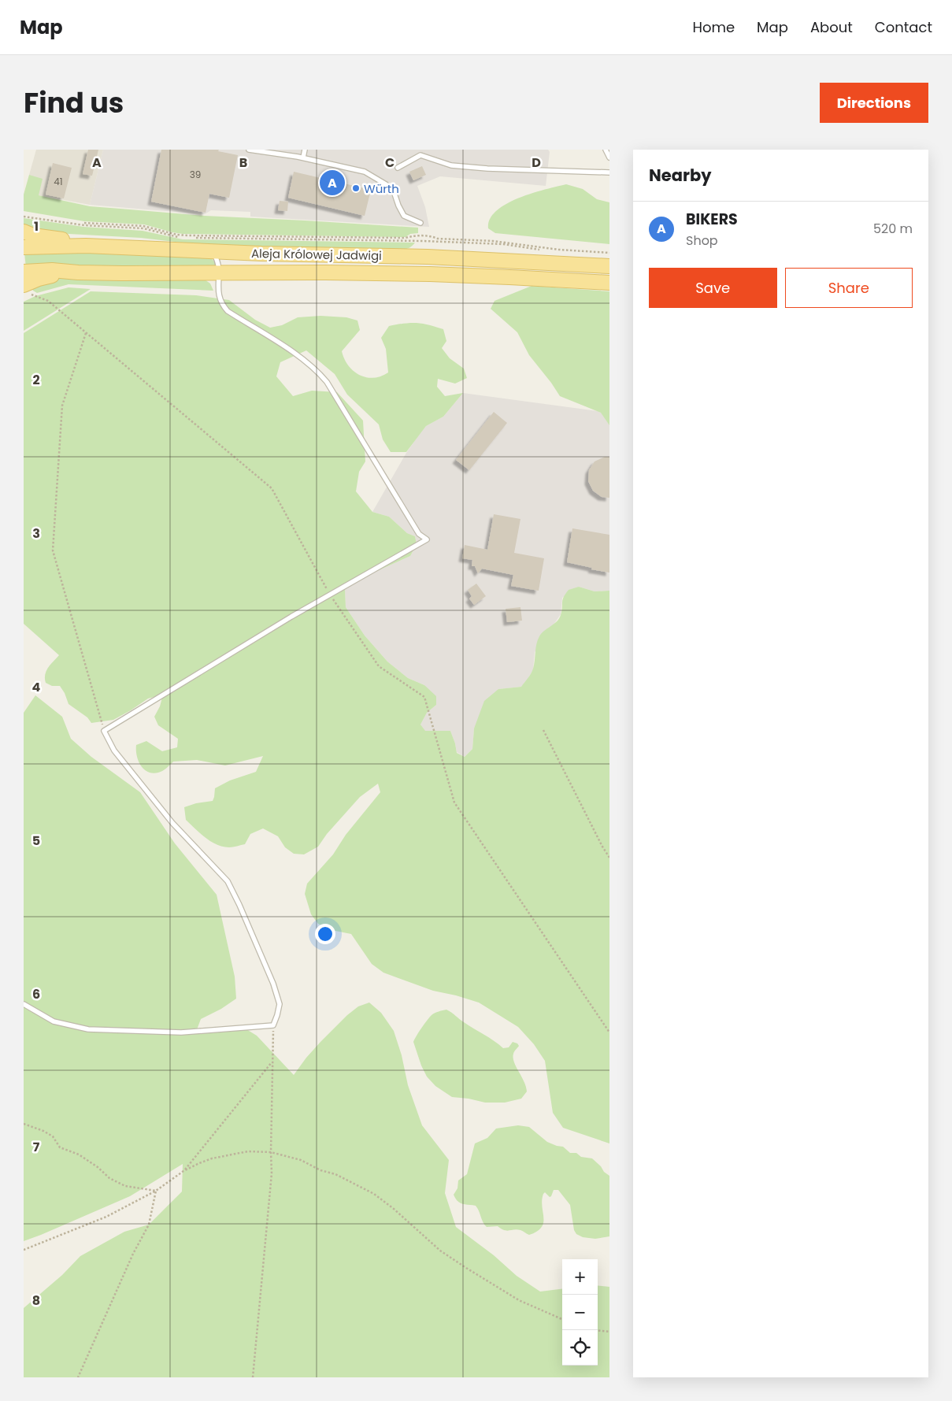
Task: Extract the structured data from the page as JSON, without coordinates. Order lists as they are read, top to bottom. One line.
{"streets":{"main road":["Aleja Królowej Jadwigi"]},"places":["Würth"],"house_numbers":["39","41"],"page":{"header":"Map","nav":["Home","Map","About","Contact"],"title":"Find us","buttons":["Directions",["Save","Share"]],"heading":"Nearby","pins":"A","list":[{"mark":"A","name":"BIKERS","note":"Shop","value":"520 m"}],"map_buttons":["+","−"]},"grid":{"columns":["A","B","C","D"],"rows":["1","2","3","4","5","6","7","8"]}}
